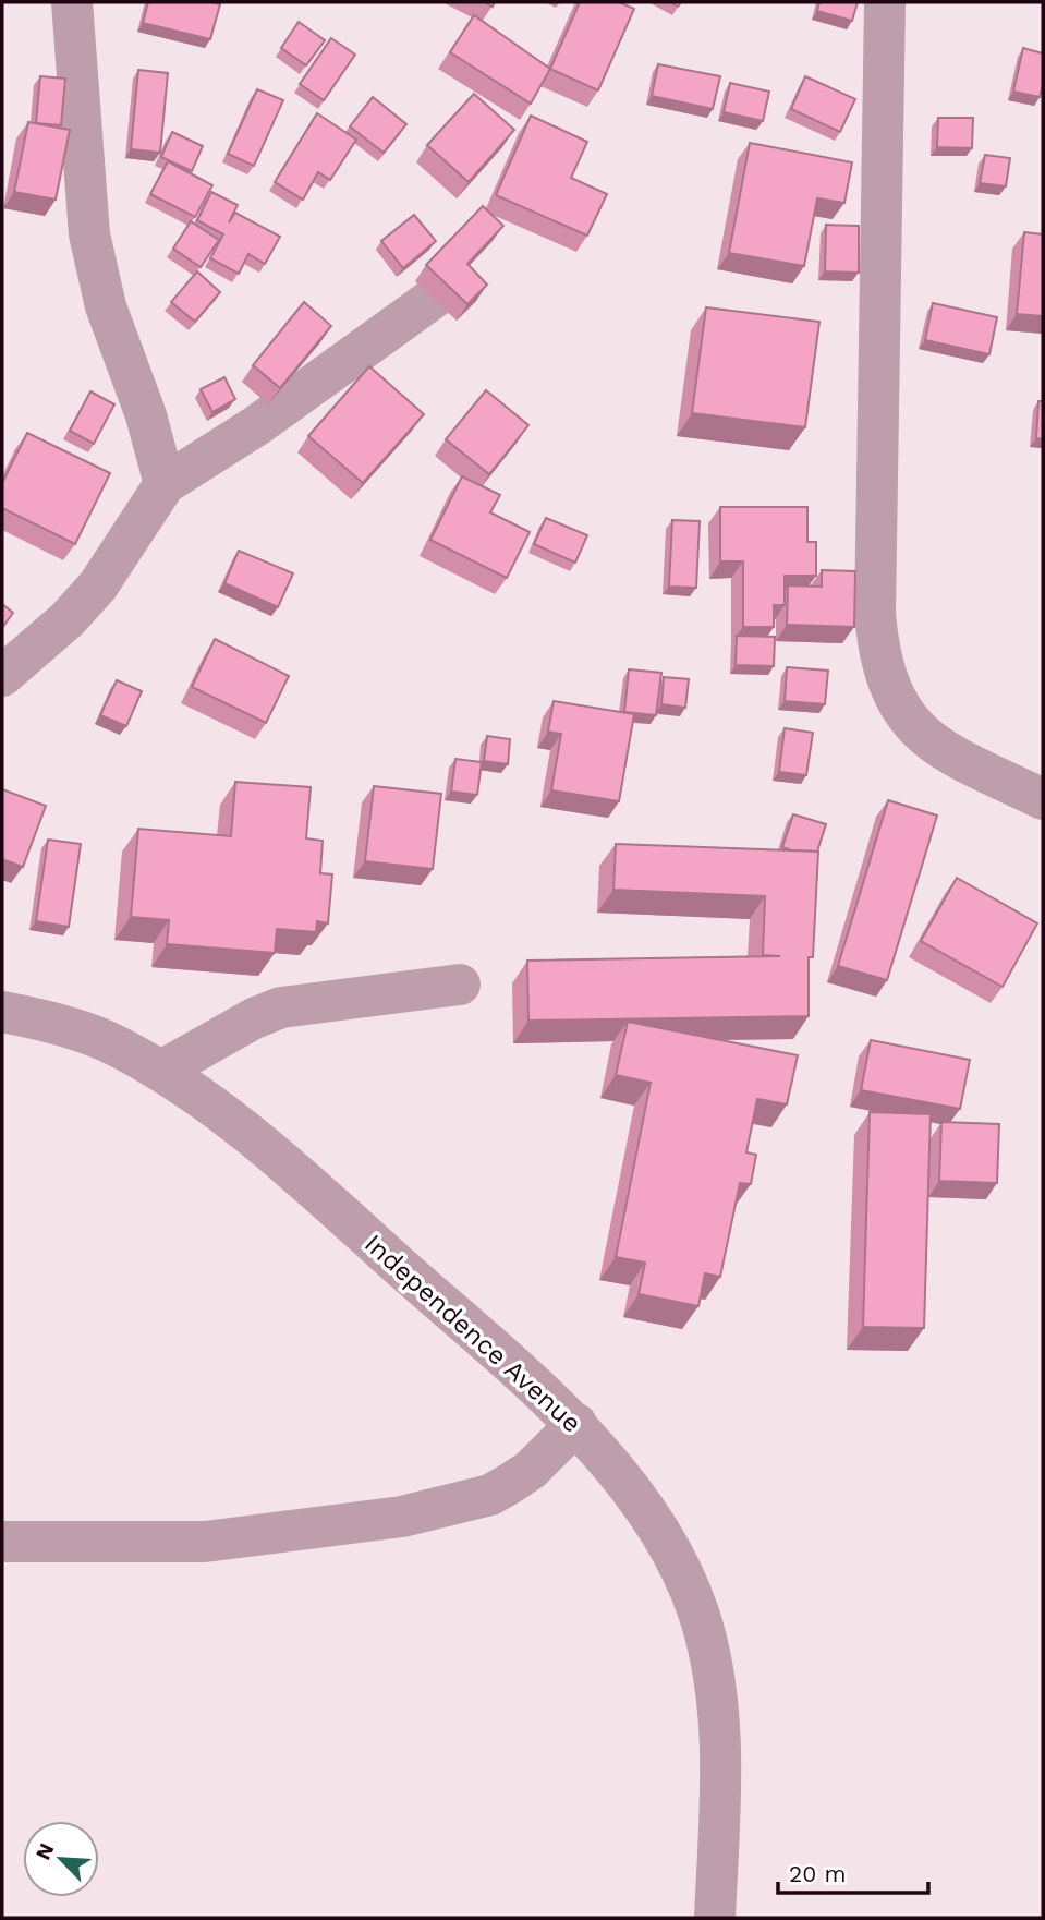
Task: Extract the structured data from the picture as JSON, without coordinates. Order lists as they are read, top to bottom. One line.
{"streets":{"street":["Independence Avenue"]},"scale_bar":"20 m","north":"top left"}
